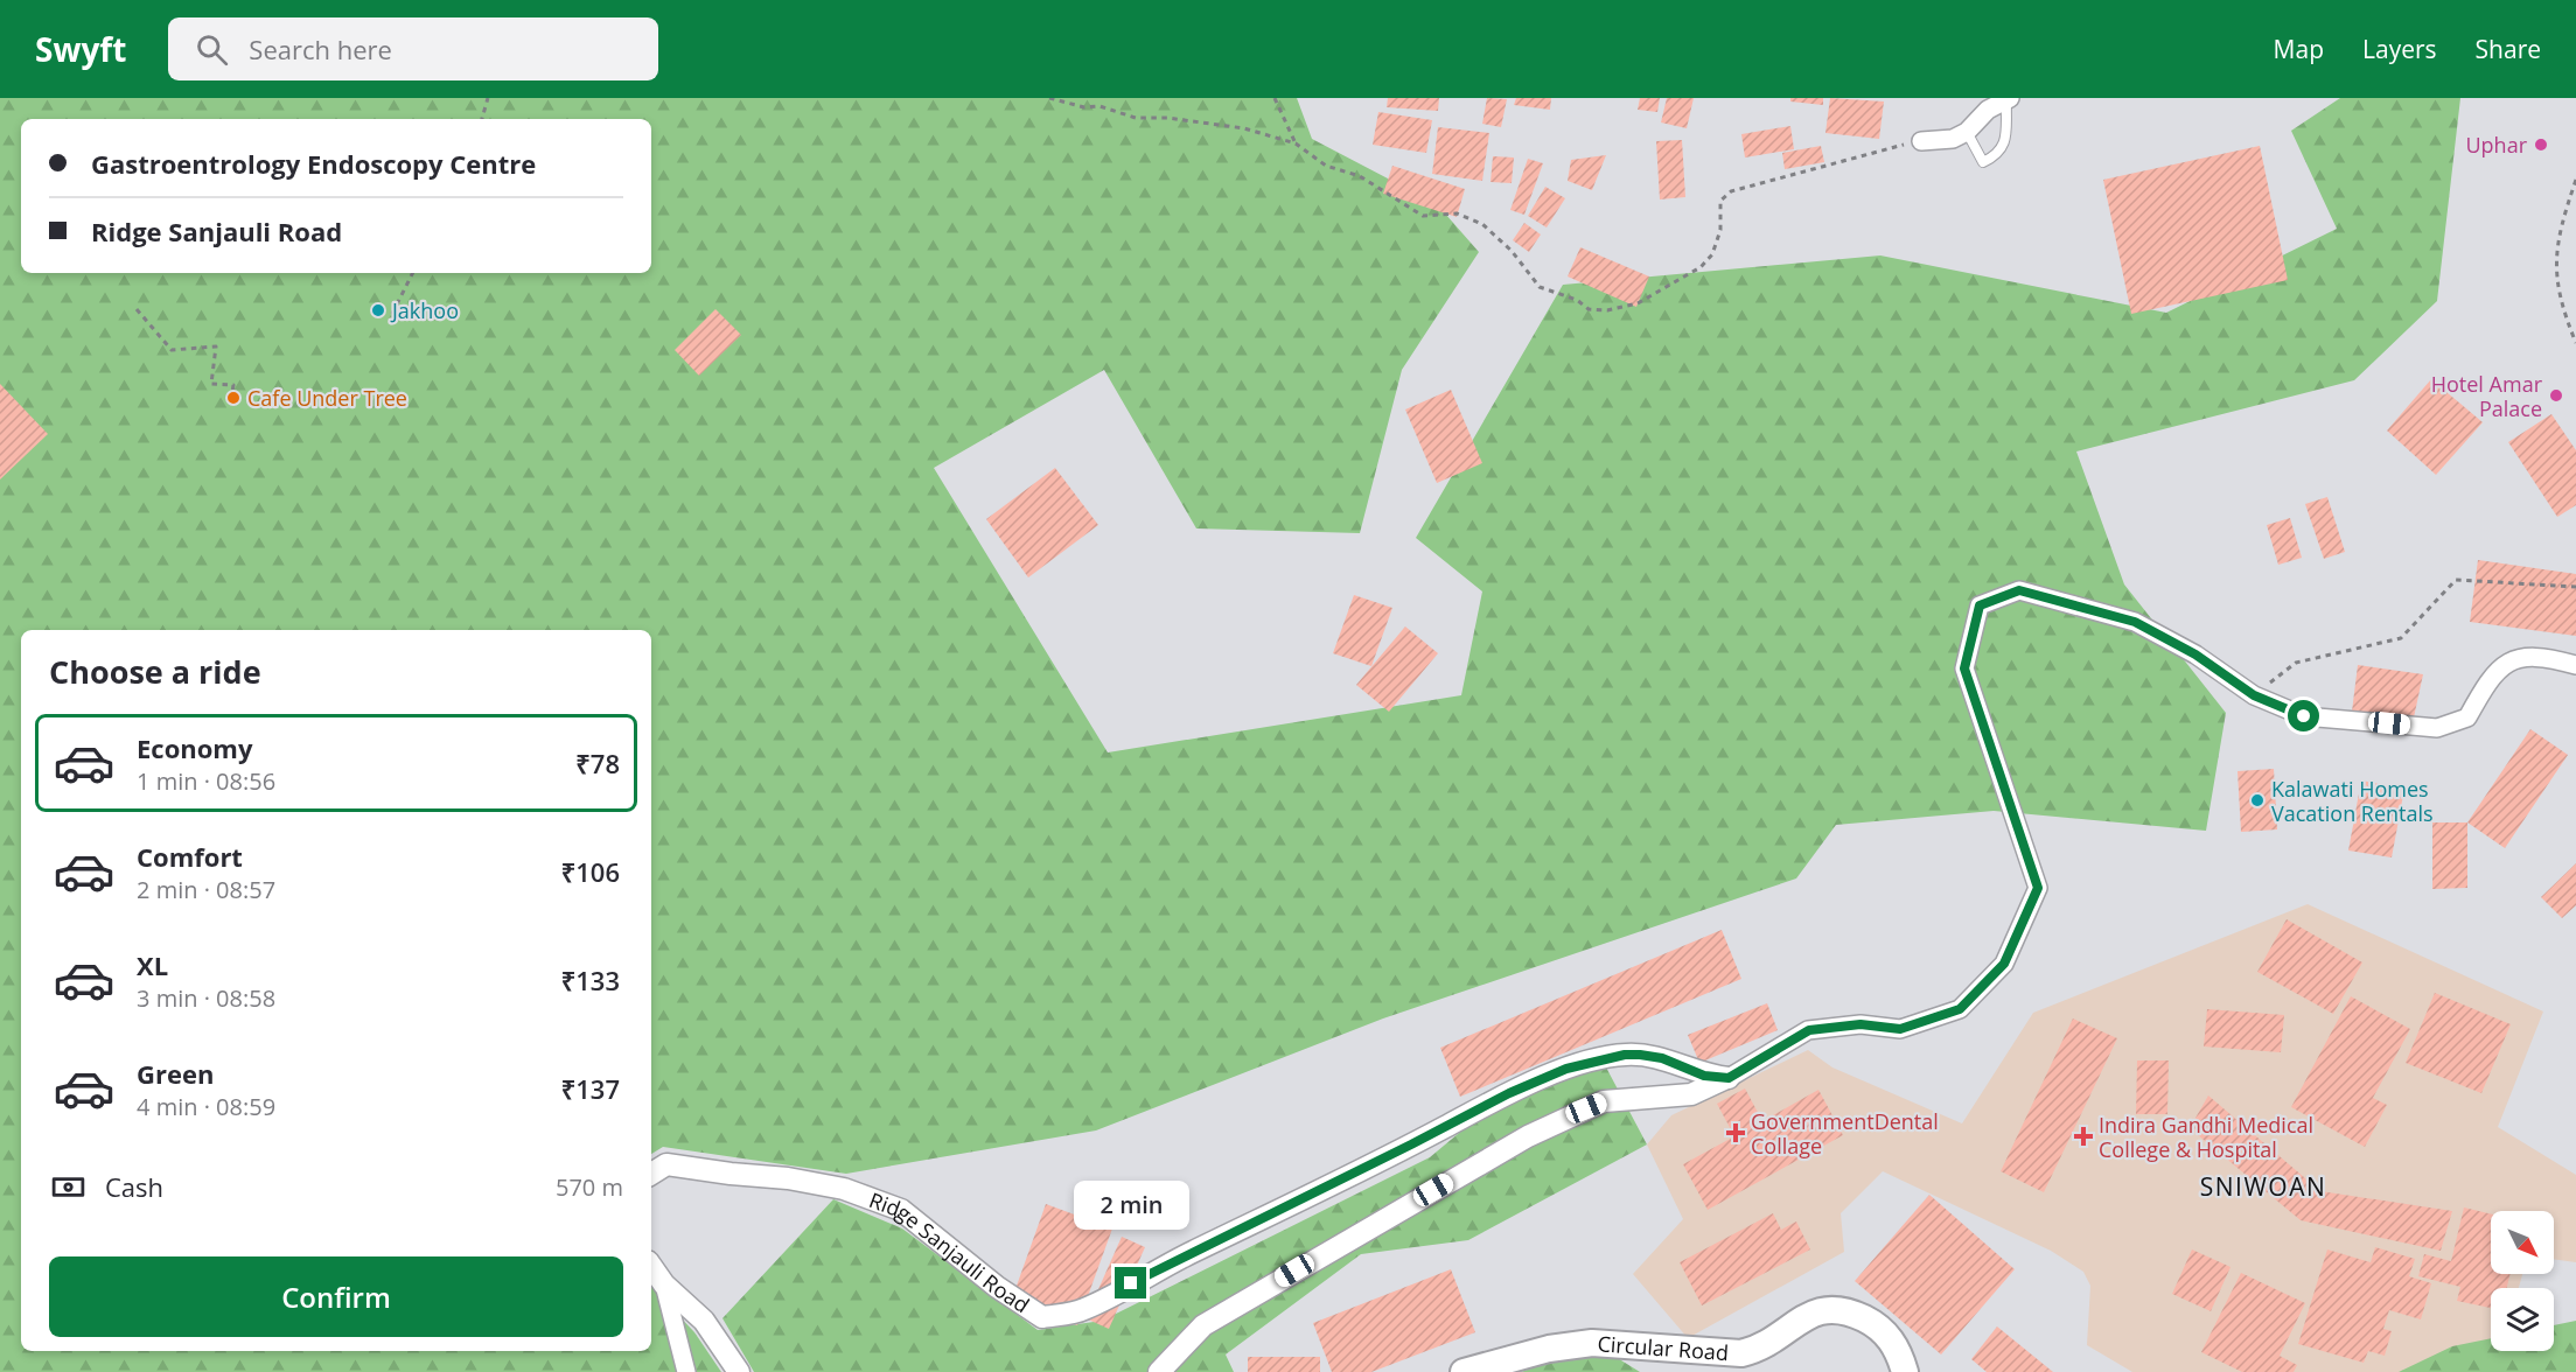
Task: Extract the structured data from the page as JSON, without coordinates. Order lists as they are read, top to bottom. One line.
{"streets":{"main road":["Circular Road"],"street":["Ridge Sanjauli Road"]},"districts":["SNIWOAN"],"places":{"other":["Uphar","Jakhoo","Hotel Amar Palace","Cafe Under Tree","Kalawati Homes Vacation Rentals"],"health":["GovernmentDental Collage","Indira Gandhi Medical College & Hospital"]},"north":"bottom right","page":{"header":"Swyft","search":"Search here","nav":["Map","Layers","Share"],"banner":["Gastroentrology Endoscopy Centre","Ridge Sanjauli Road"],"heading":"Choose a ride","list":[{"name":"Economy","note":"1 min · 08:56","value":"₹78"},{"name":"Comfort","note":"2 min · 08:57","value":"₹106"},{"name":"XL","note":"3 min · 08:58","value":"₹133"},{"name":"Green","note":"4 min · 08:59","value":"₹137"}],"pay":["Cash","570 m"],"bubble":"2 min","buttons":"Confirm"}}
